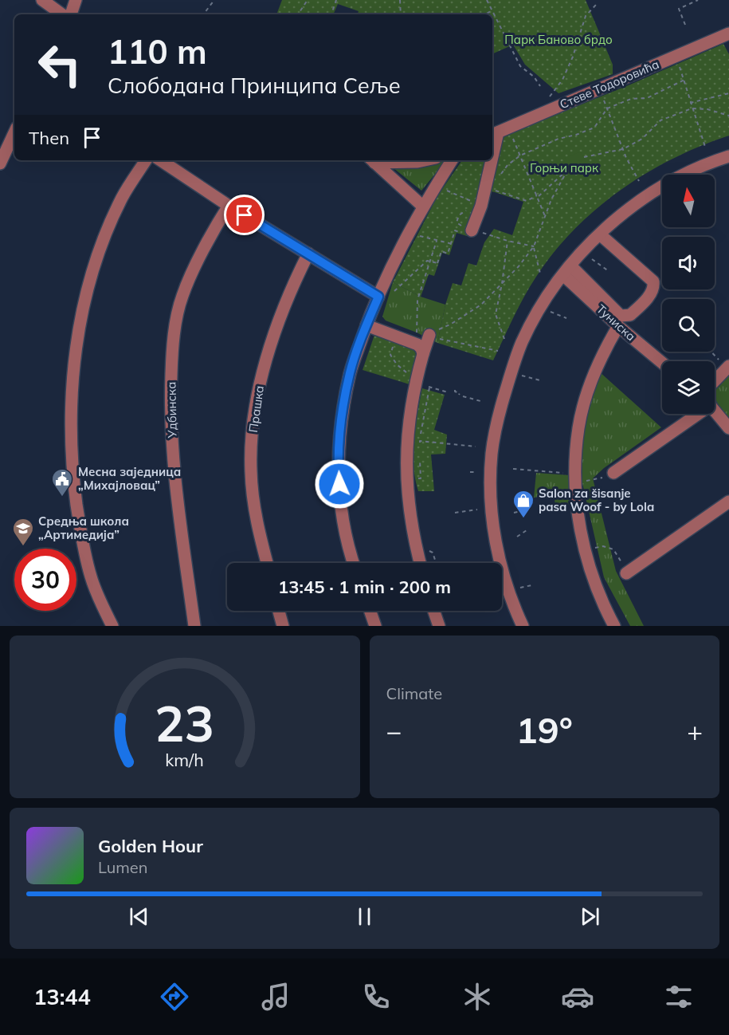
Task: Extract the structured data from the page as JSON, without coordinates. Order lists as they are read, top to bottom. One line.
{"streets":{"street":["Стеве Тодоровића","Туниска","Прашка","Удбинска"]},"parks":["Парк Баново брдо","Горњи парк"],"places":{"public building":["Месна заједница „Михајловац”"],"shop":["Salon za šisanje pasa Woof - by Lola"],"school or university":["Средња школа „Артимедија”"]},"north":"top","page":{"turn":["110 m","Слободана Принципа Сеље"],"then":"Then","limit":"30","trip":"13:45 · 1 min · 200 m","tile":"Climate","heat":["−","19°","+"],"song":["Golden Hour","Lumen"],"tabs":"13:44","gauge":["23","km/h"]}}
